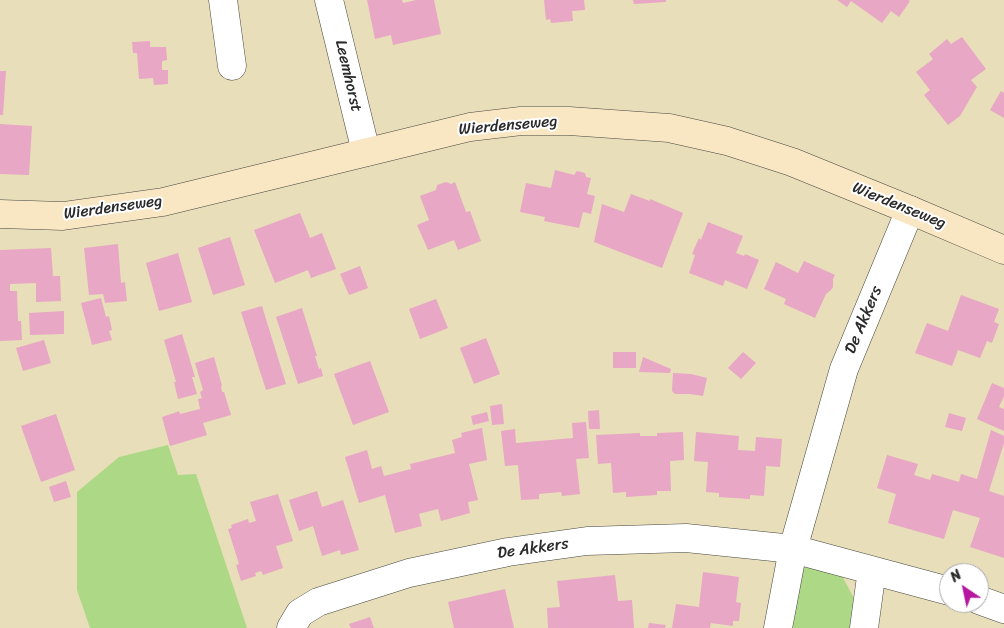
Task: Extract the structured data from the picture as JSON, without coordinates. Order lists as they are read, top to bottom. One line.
{"streets":{"main road":["Wierdenseweg"],"street":["Leemhorst","De Akkers"]},"crossings":[["Leemhorst","Wierdenseweg"],["Wierdenseweg","De Akkers"]],"north":"top left"}
